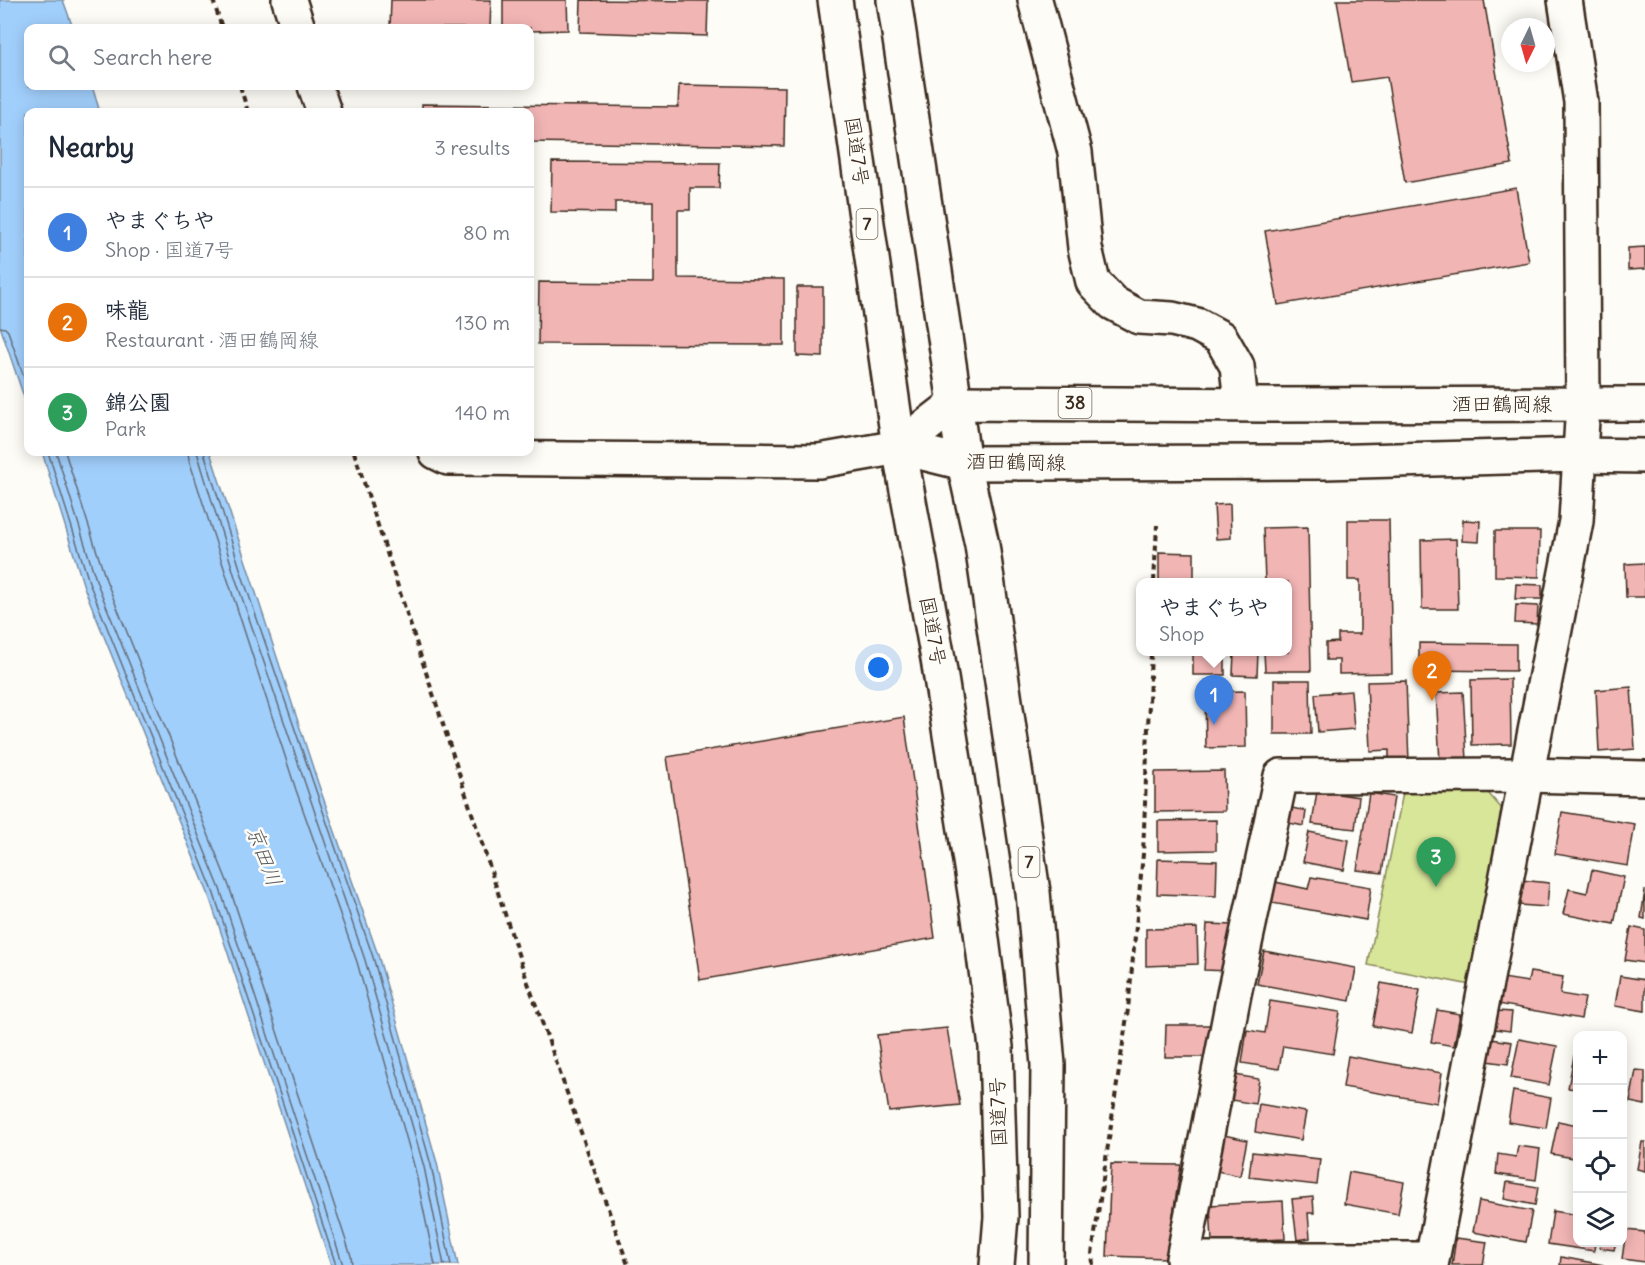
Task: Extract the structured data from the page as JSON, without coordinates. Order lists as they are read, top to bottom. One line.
{"streets":{"main road":["国道7号","7","38","酒田鶴岡線"]},"crossings":[["国道7号","酒田鶴岡線"],["7","酒田鶴岡線"]],"water":["京田川"],"north":"bottom","page":{"search":"Search here","heading":["Nearby","3 results"],"list":[{"mark":"1","name":"やまぐちや","note":"Shop · 国道7号","value":"80 m"},{"mark":"2","name":"味龍","note":"Restaurant · 酒田鶴岡線","value":"130 m"},{"mark":"3","name":"錦公園","note":"Park","value":"140 m"}],"popup":["やまぐちや","Shop"],"pins":["2","1","3"],"map_buttons":["+","−"]}}
